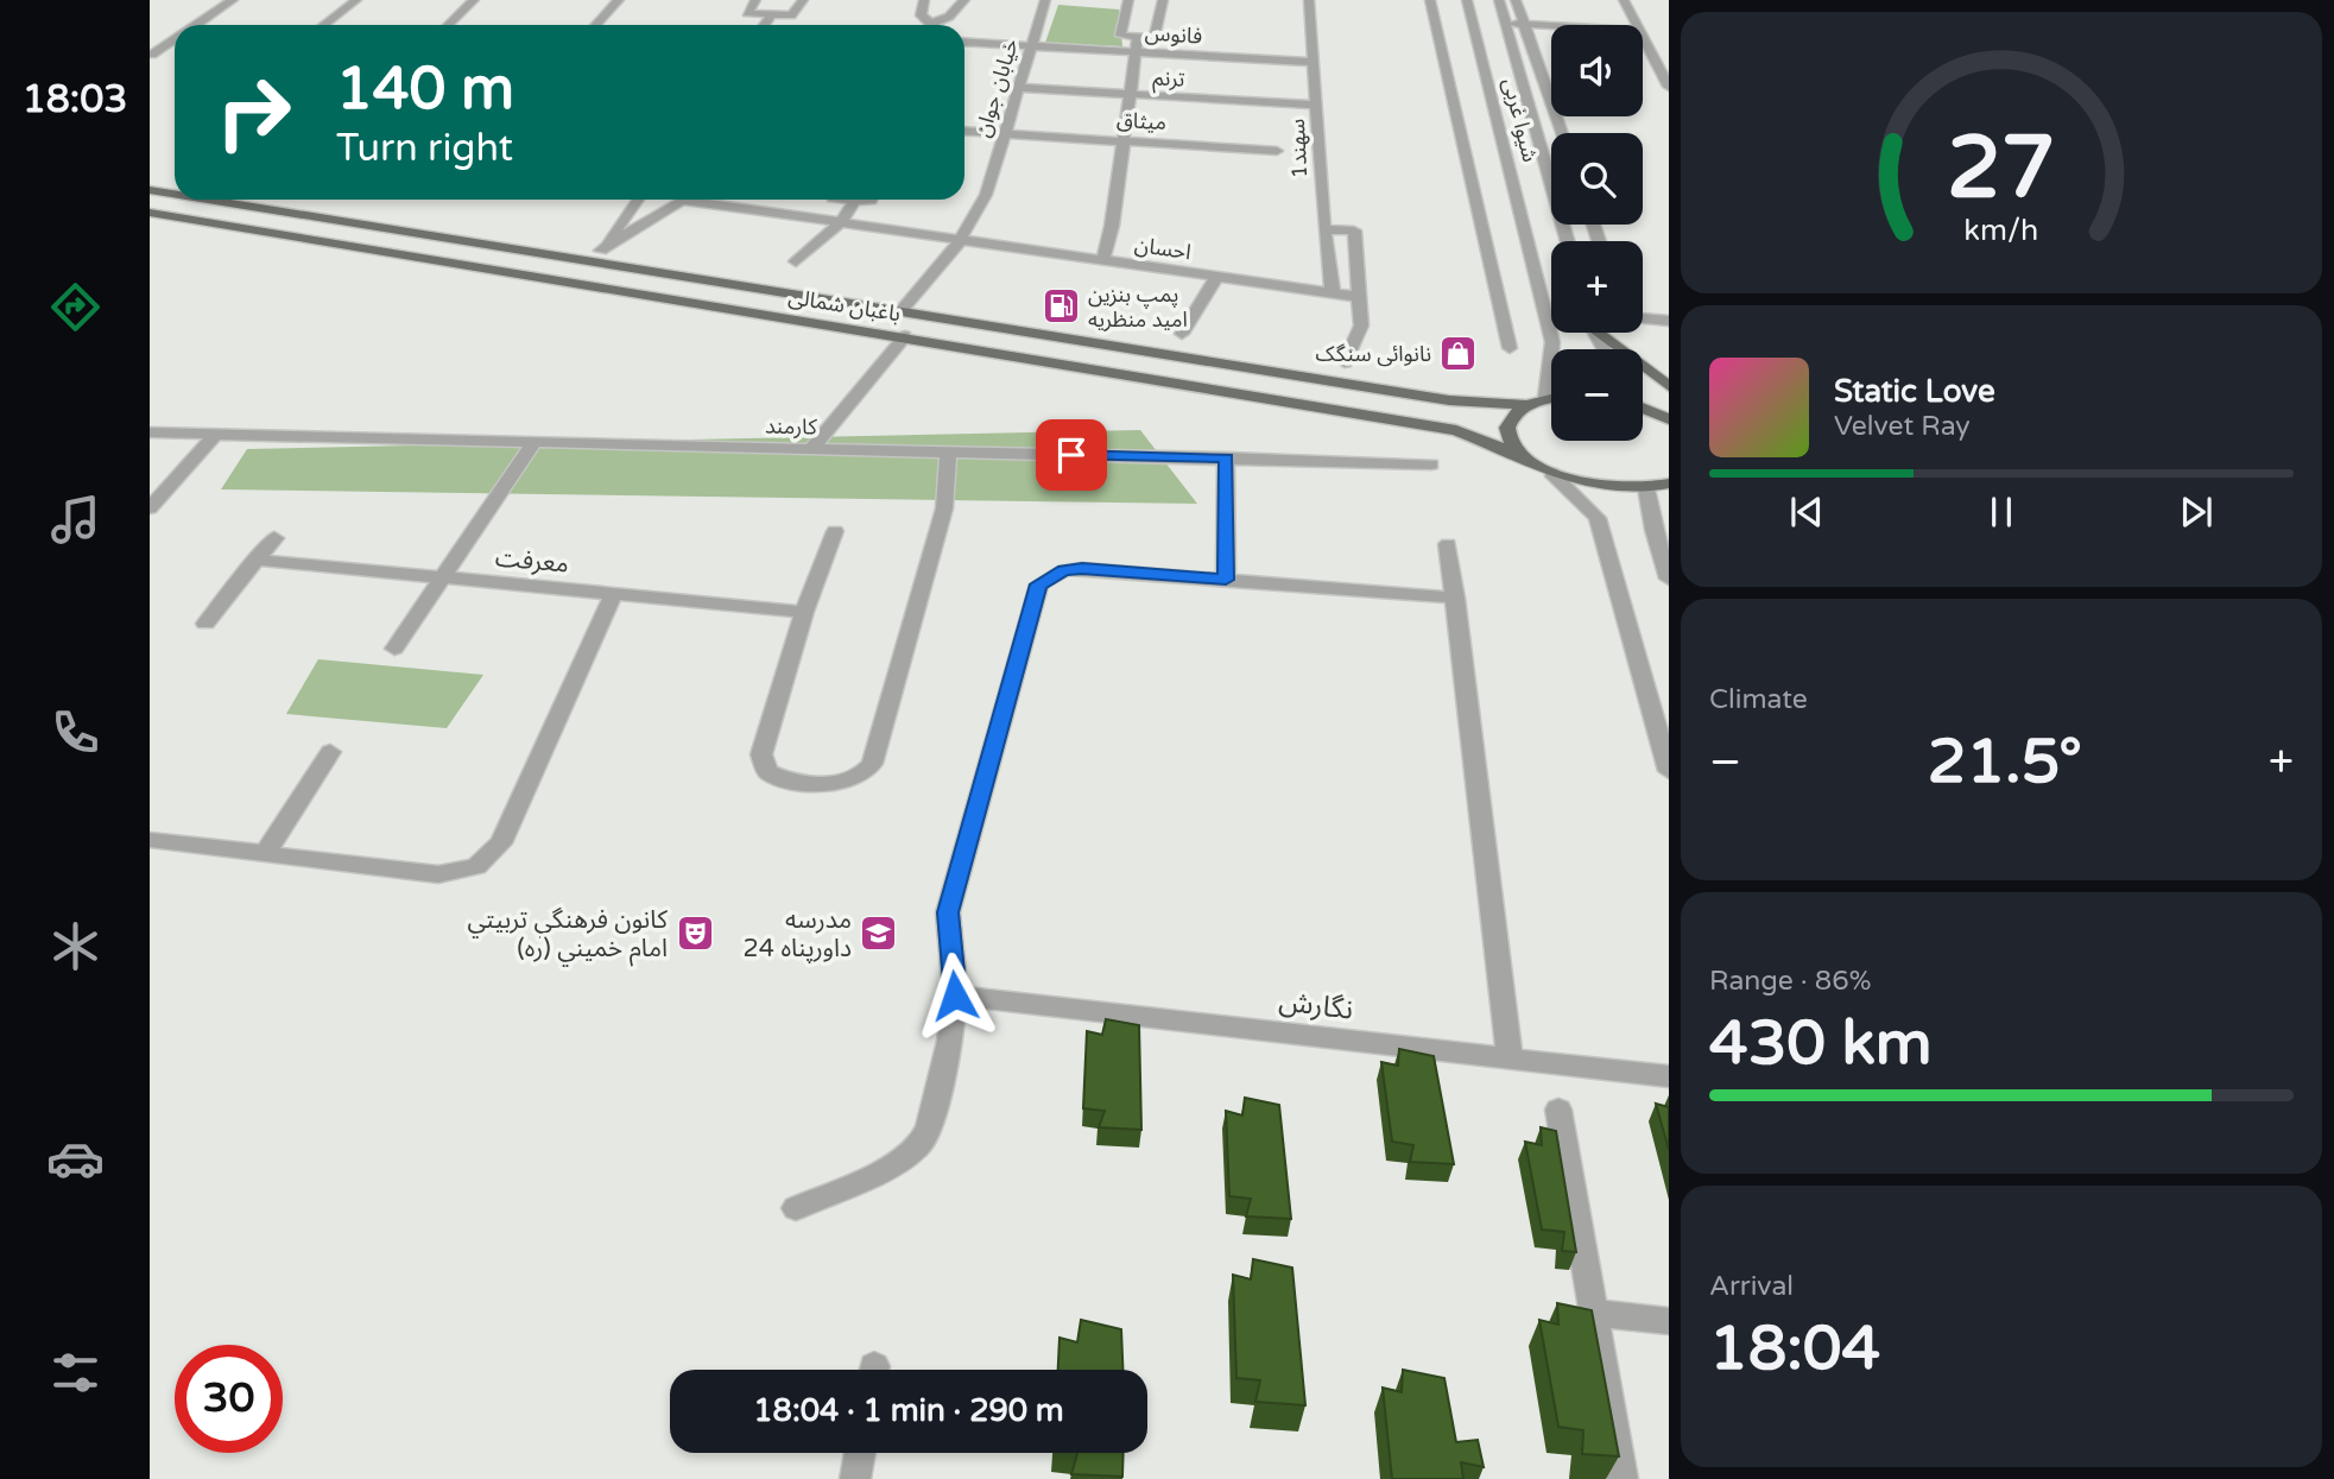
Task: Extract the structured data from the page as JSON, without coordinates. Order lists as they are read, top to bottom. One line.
{"streets":{"main road":["باغبان شمالی"],"street":["فانوس","ترنم","خیابان جوان","شیوا غربی","میثاق","1سهند","احسان","کارمند","معرفت","نگارش"]},"crossings":[["فانوس","خیابان جوان"],["فانوس","1سهند"],["ترنم","خیابان جوان"],["ترنم","1سهند"],["خیابان جوان","میثاق"],["خیابان جوان","احسان"],["خیابان جوان","باغبان شمالی"],["شیوا غربی","باغبان شمالی"],["1سهند","احسان"],["احسان","باغبان شمالی"]],"places":{"fuel station":["پمپ بنزین امید منظریه"],"shop":["نانوائی سنگک"],"theatre":["كانون فرهنگي تربيتي امام خميني (ره)"],"school or university":["مدرسه داورپناه 24"]},"page":{"tabs":"18:03","map_buttons":["+","−"],"turn":["140 m","Turn right"],"song":["Static Love","Velvet Ray"],"tile":["Climate",["Range · 86%","430 km"],["Arrival","18:04"]],"heat":["−","21.5°","+"],"limit":"30","trip":"18:04 · 1 min · 290 m","gauge":["27","km/h"]}}
